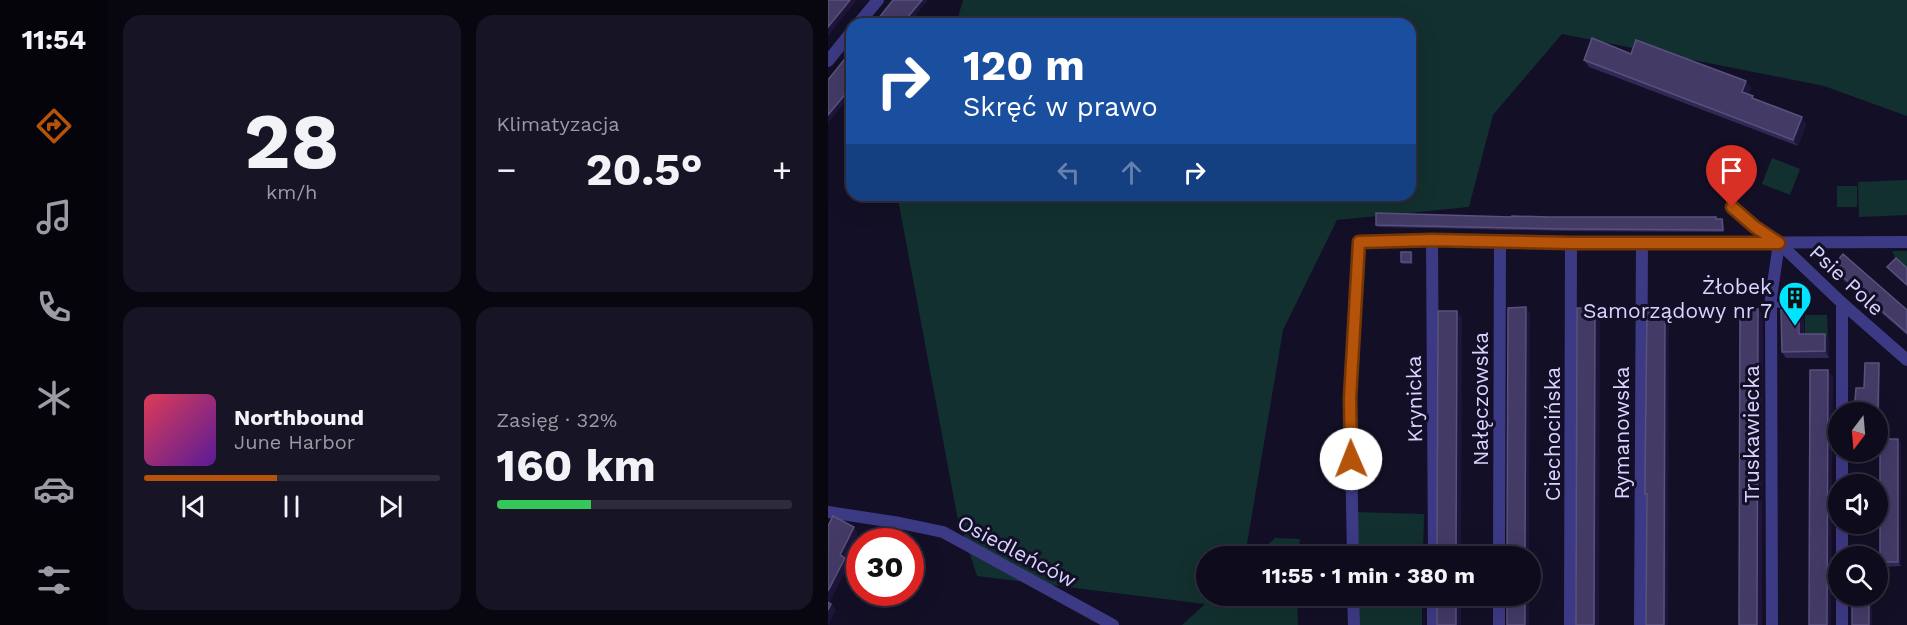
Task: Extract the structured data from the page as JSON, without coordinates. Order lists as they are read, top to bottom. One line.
{"streets":{"street":["Psie Pole","Krynicka","Nałęczowska","Rymanowska","Ciechocińska","Truskawiecka","Osiedleńców"]},"crossings":[["Psie Pole","Truskawiecka"]],"places":{"building":["Żłobek Samorządowy nr 7"]},"north":"bottom","page":{"tabs":"11:54","tile":[["28","km/h"],"Klimatyzacja",["Zasięg · 32%","160 km"]],"turn":["120 m","Skręć w prawo"],"heat":["−","20.5°","+"],"song":["Northbound","June Harbor"],"limit":"30","trip":"11:55 · 1 min · 380 m"}}
